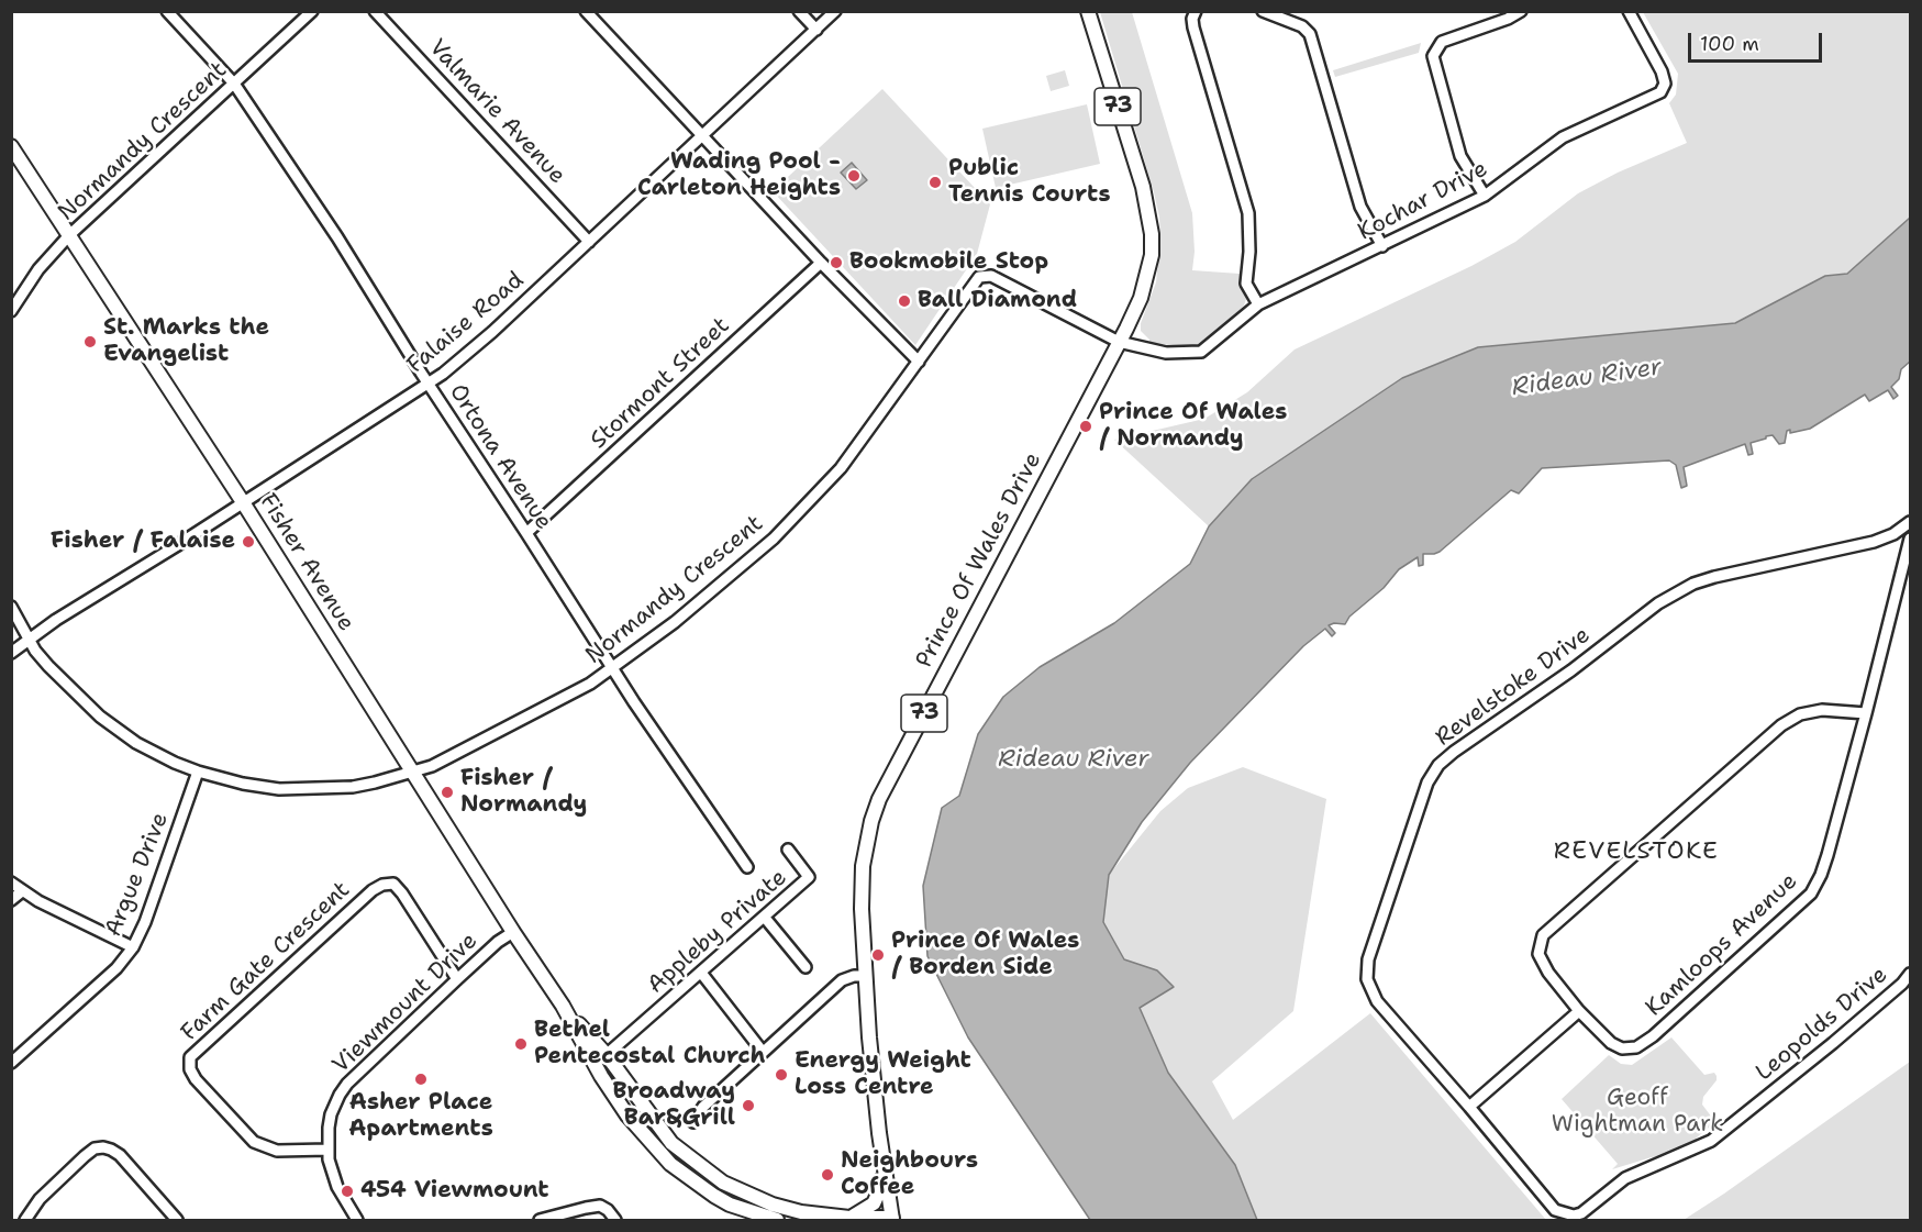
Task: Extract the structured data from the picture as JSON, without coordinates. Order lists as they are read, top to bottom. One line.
{"streets":{"main road":["73","Prince Of Wales Drive","Fisher Avenue"],"street":["Valmarie Avenue","Normandy Crescent","Kochar Drive","Falaise Road","Stormont Street","Ortona Avenue","Revelstoke Drive","Argue Drive","Appleby Private","Kamloops Avenue","Farm Gate Crescent","Viewmount Drive","Leopolds Drive"]},"crossings":[["Valmarie Avenue","Falaise Road"],["Normandy Crescent","Kochar Drive"],["Normandy Crescent","Falaise Road"],["Normandy Crescent","Ortona Avenue"],["Normandy Crescent","Prince Of Wales Drive"],["Normandy Crescent","Fisher Avenue"],["Normandy Crescent","Argue Drive"],["Kochar Drive","Prince Of Wales Drive"],["Falaise Road","Ortona Avenue"],["Falaise Road","Fisher Avenue"],["Stormont Street","Ortona Avenue"],["Prince Of Wales Drive","Fisher Avenue"],["Fisher Avenue","Appleby Private"],["Fisher Avenue","Viewmount Drive"],["Revelstoke Drive","Leopolds Drive"],["Farm Gate Crescent","Viewmount Drive"]],"districts":["REVELSTOKE"],"water":["Rideau River"],"parks":["Geoff Wightman Park"],"places":["Wading Pool - Carleton Heights","Public Tennis Courts","Bookmobile Stop","Ball Diamond","St. Marks the Evangelist","Prince Of Wales / Normandy","Fisher / Falaise","Fisher / Normandy","Prince Of Wales / Borden Side","Bethel Pentecostal Church","Energy Weight Loss Centre","Asher Place Apartments","Broadway Bar&Grill","Neighbours Coffee","454 Viewmount"],"scale_bar":"100 m"}
